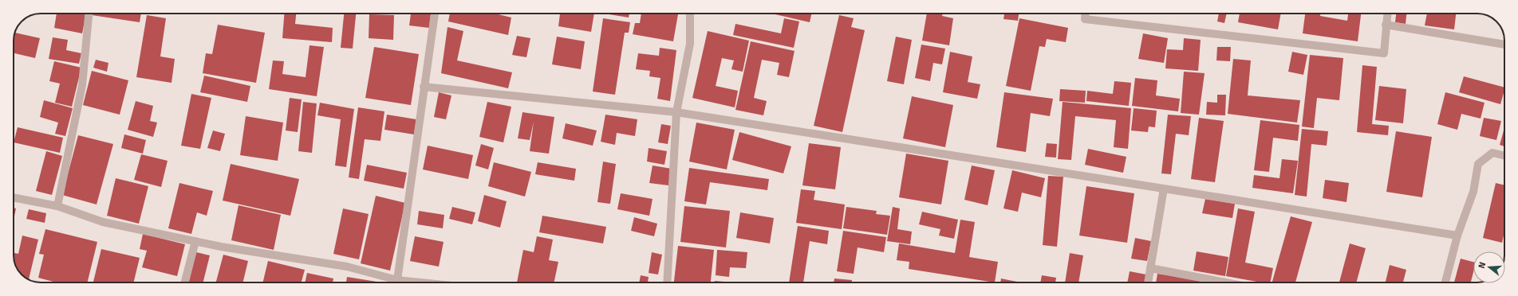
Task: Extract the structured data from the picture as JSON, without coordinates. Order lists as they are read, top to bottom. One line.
{"north":"left"}
